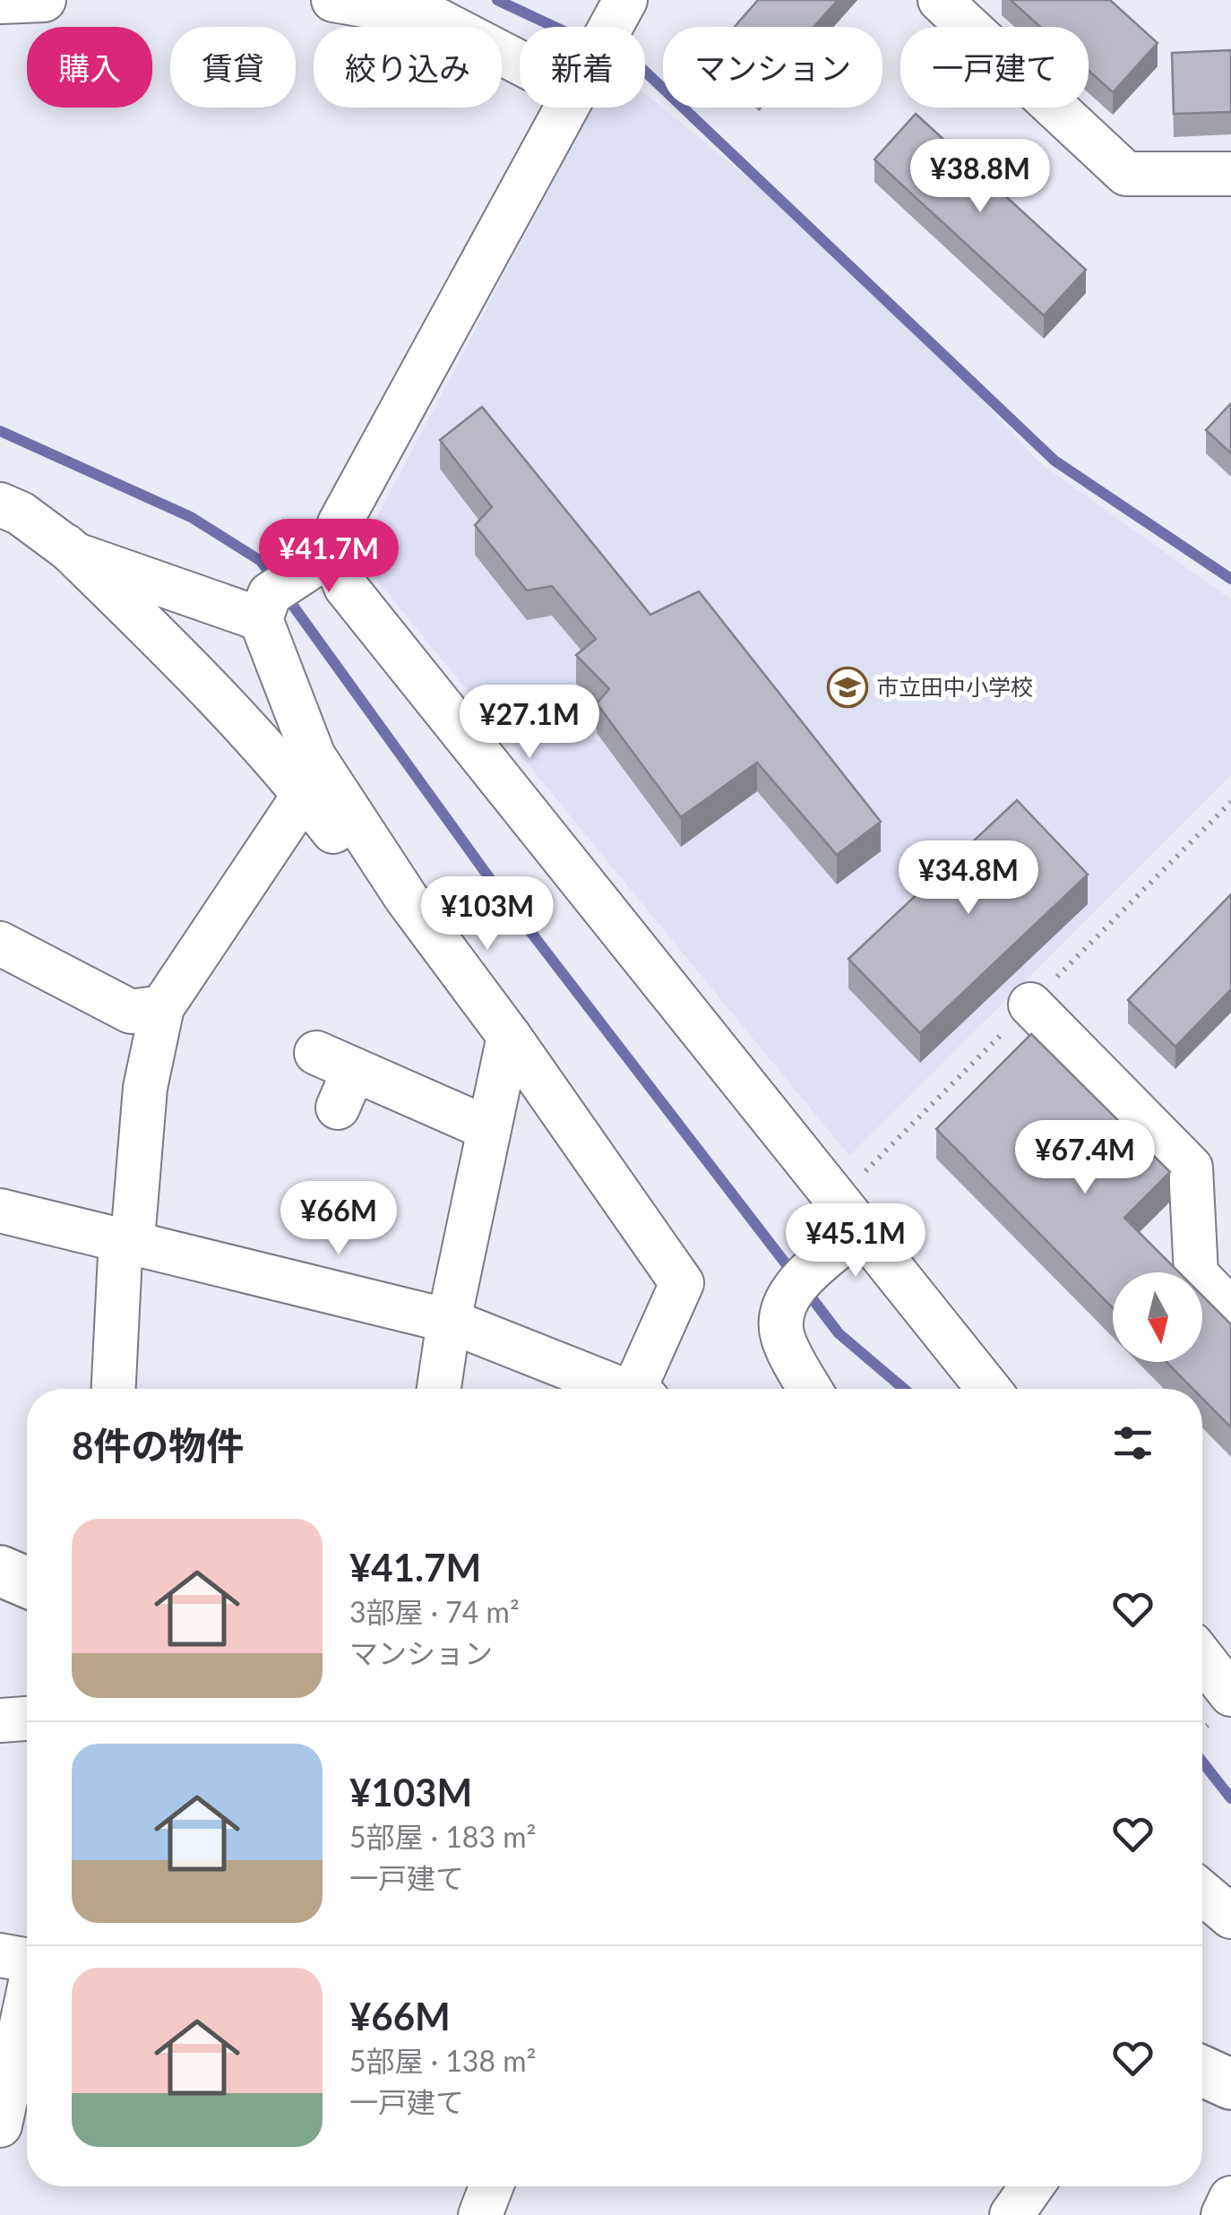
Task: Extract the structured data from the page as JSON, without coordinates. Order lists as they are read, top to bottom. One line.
{"places":{"school or university":["市立田中小学校"]},"north":"bottom","page":{"chip":["購入","賃貸","絞り込み","新着","マンション","一戸建て"],"price":["¥38.8M","¥41.7M","¥27.1M","¥34.8M","¥103M","¥67.4M","¥66M","¥45.1M"],"heading":"8件の物件","list":[{"name":"¥41.7M","note":"3部屋 · 74 m² · マンション"},{"name":"¥103M","note":"5部屋 · 183 m² · 一戸建て"},{"name":"¥66M","note":"5部屋 · 138 m² · 一戸建て"}]}}
